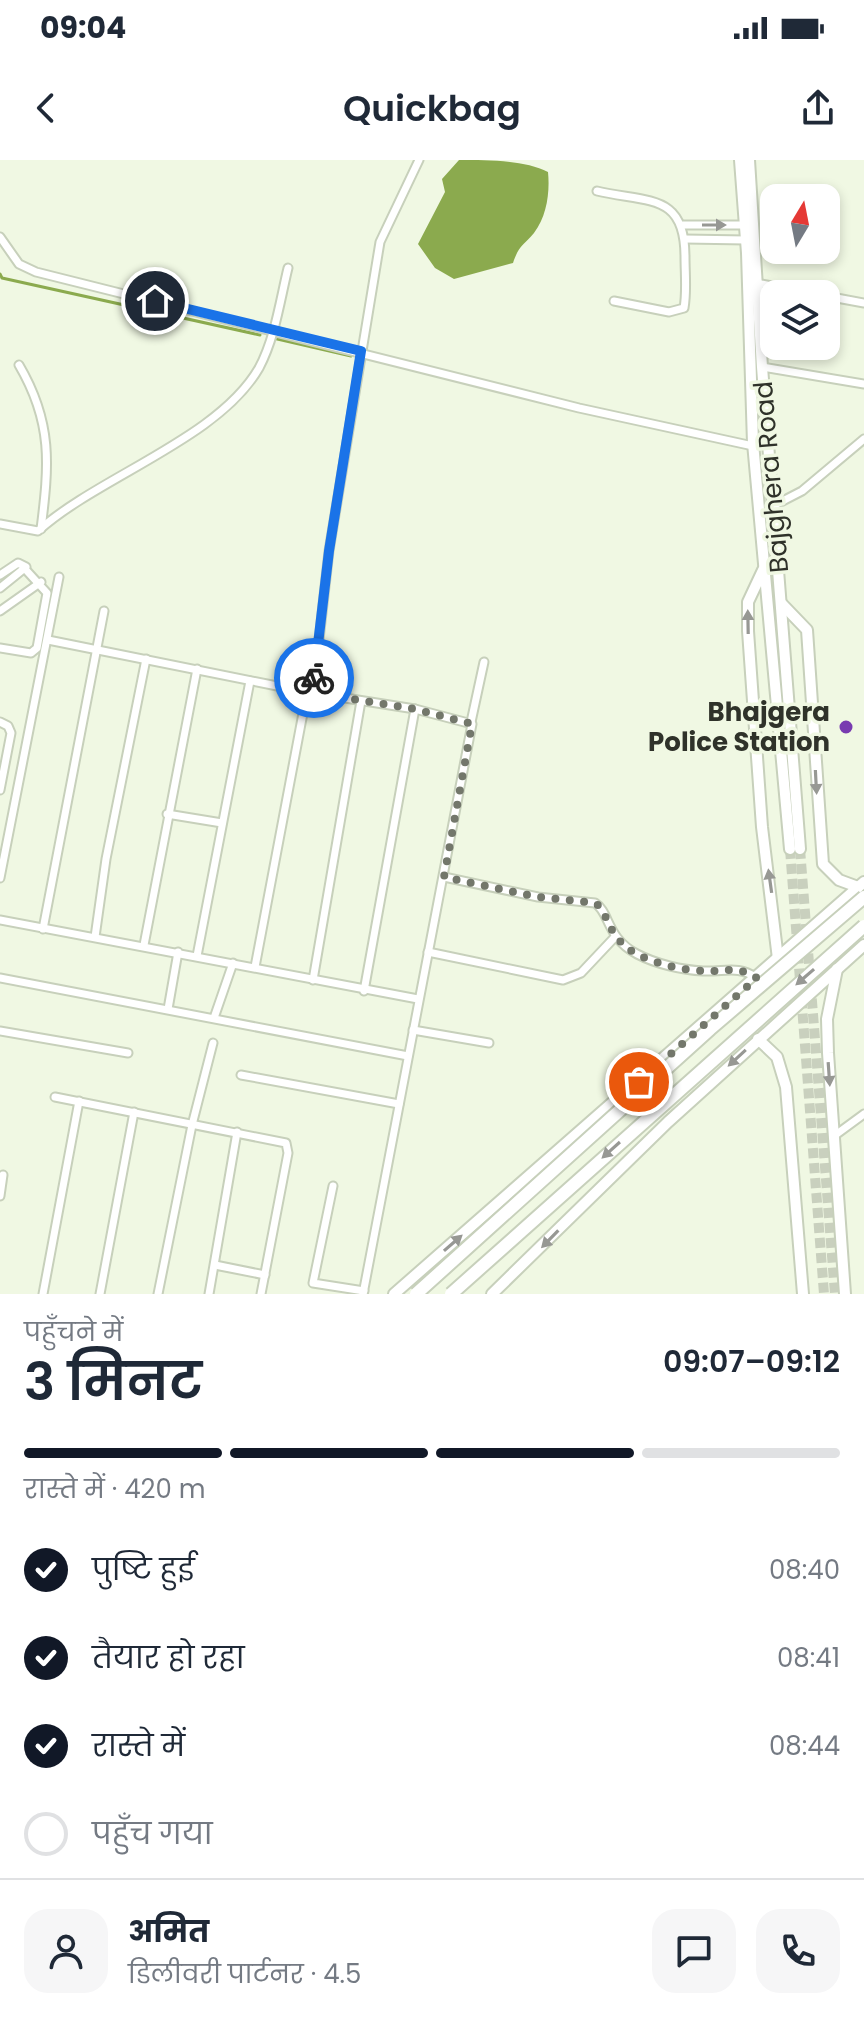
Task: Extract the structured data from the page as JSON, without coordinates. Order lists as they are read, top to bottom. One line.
{"streets":{"street":["Bajghera Road"]},"places":["Bhajgera Police Station"],"north":"top","page":{"status":"09:04","header":"Quickbag","heading":["3 मिनट","पहुँचने में","09:07–09:12"],"panel":["अमित","डिलीवरी पार्टनर · 4.5"],"bar":"रास्ते में · 420 m","list":[["पुष्टि हुई","08:40"],["तैयार हो रहा","08:41"],["रास्ते में","08:44"],"पहुँच गया"]}}
